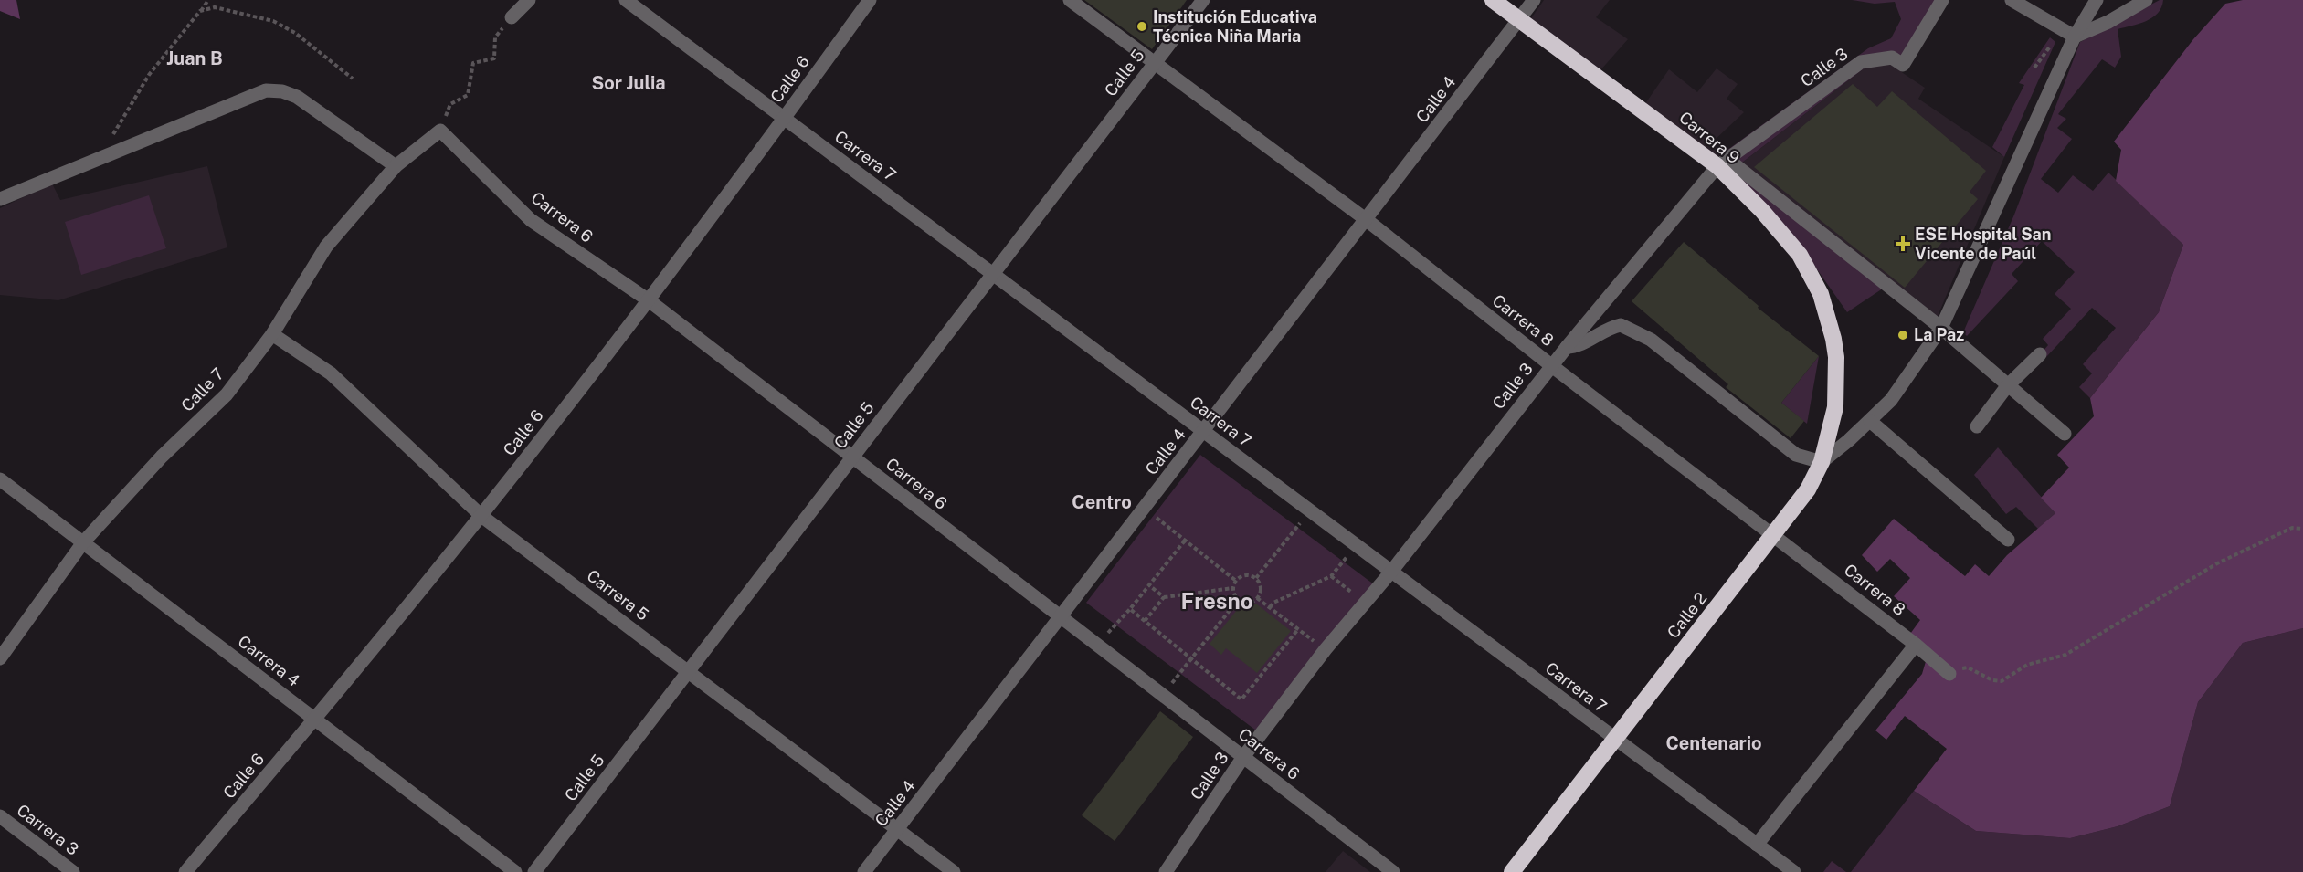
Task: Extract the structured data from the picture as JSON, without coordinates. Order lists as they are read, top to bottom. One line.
{"streets":{"highway":["Carrera 9","Calle 2"],"street":["Calle 3","Calle 5","Calle 6","Calle 4","Carrera 7","Carrera 6","Carrera 8","Calle 7","Carrera 5","Carrera 4","Carrera 3"]},"crossings":[["Calle 3","Carrera 9"],["Calle 3","Carrera 7"],["Calle 3","Carrera 6"],["Calle 3","Carrera 8"],["Calle 5","Carrera 7"],["Calle 5","Carrera 6"],["Calle 5","Carrera 8"],["Calle 5","Carrera 5"],["Calle 6","Carrera 7"],["Calle 6","Carrera 6"],["Calle 6","Carrera 5"],["Calle 6","Carrera 4"],["Calle 4","Carrera 9"],["Calle 4","Carrera 7"],["Calle 4","Carrera 6"],["Calle 4","Carrera 8"],["Calle 4","Carrera 5"],["Carrera 9","Calle 2"],["Carrera 7","Calle 2"],["Carrera 6","Calle 7"],["Carrera 8","Calle 2"],["Calle 7","Carrera 5"],["Calle 7","Carrera 4"]],"districts":["Juan B","Sor Julia","Centro","Fresno","Centenario"],"places":{"other":["Institución Educativa Técnica Niña Maria","La Paz"],"health":["ESE Hospital San Vicente de Paúl"]}}
